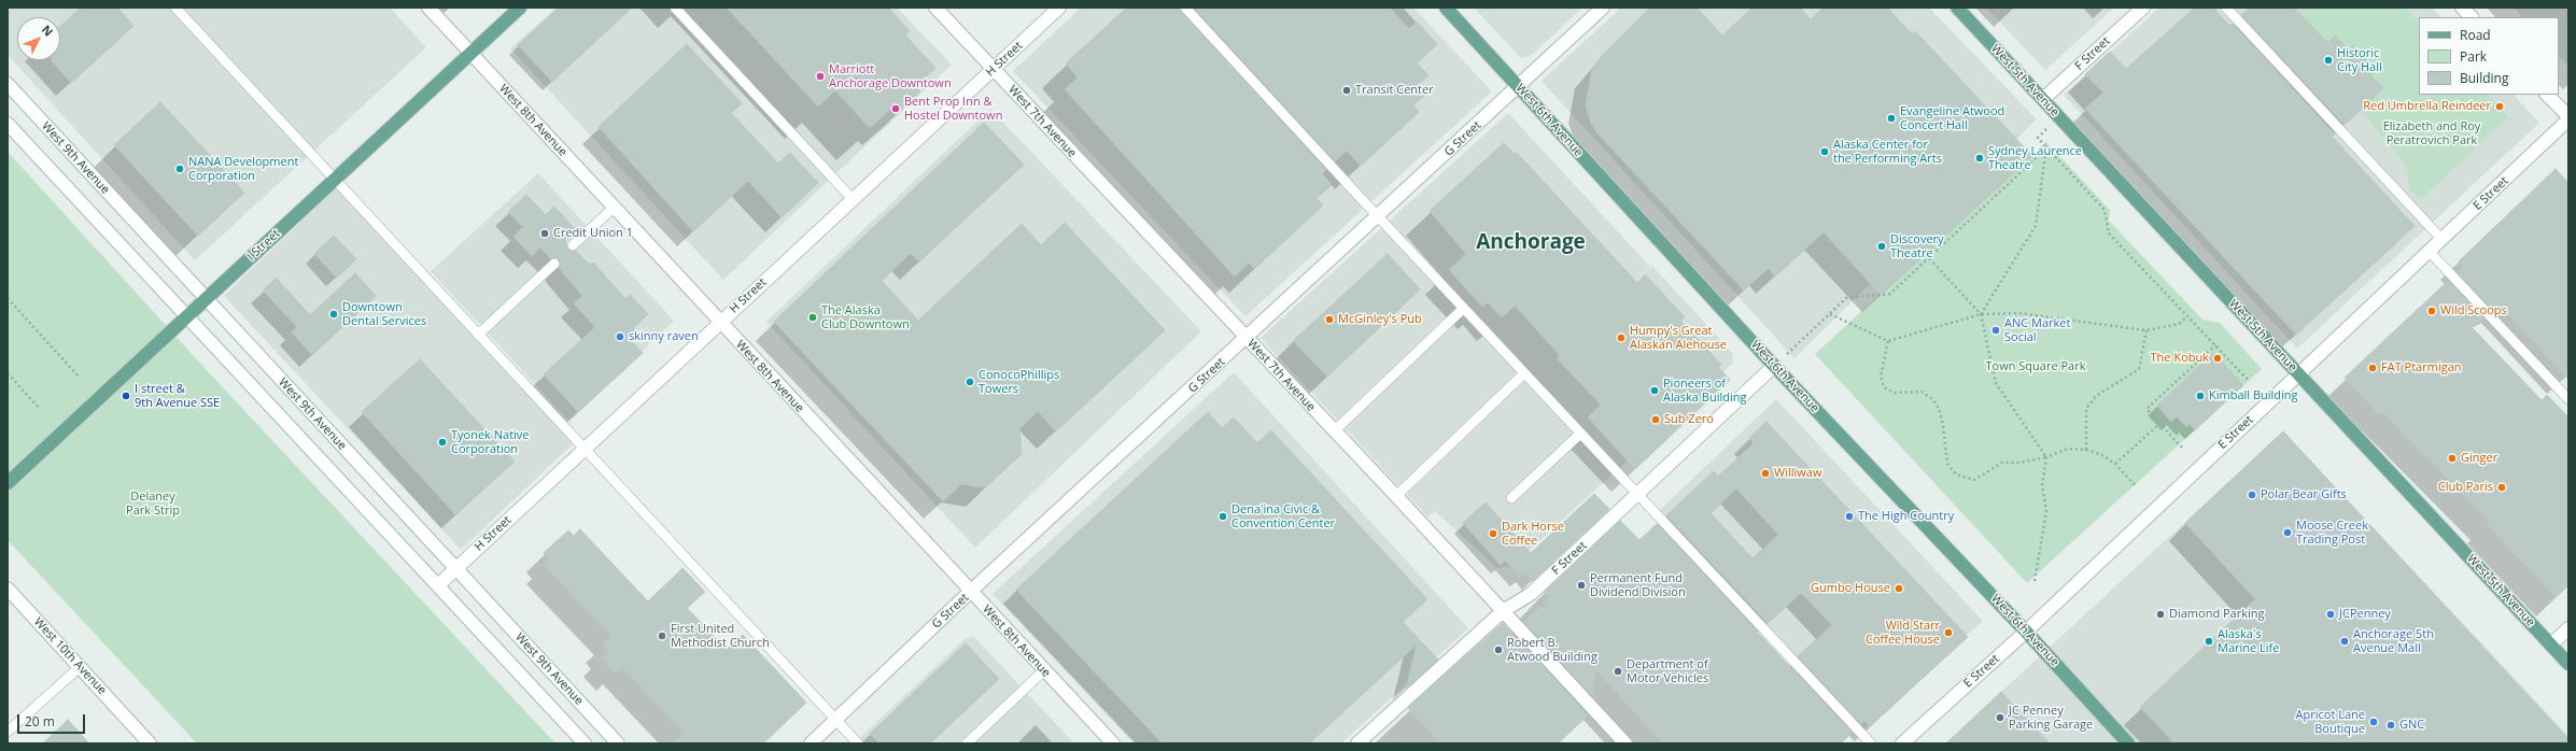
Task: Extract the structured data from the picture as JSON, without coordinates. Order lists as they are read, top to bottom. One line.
{"streets":{"main road":["West 5th Avenue","West 6th Avenue","I Street"],"street":["F Street","H Street","West 8th Avenue","West 7th Avenue","G Street","West 9th Avenue","E Street","West 10th Avenue"]},"crossings":[["F Street","West 5th Avenue"],["F Street","West 6th Avenue"],["F Street","West 7th Avenue"],["H Street","West 8th Avenue"],["H Street","West 7th Avenue"],["H Street","West 9th Avenue"],["West 5th Avenue","E Street"],["West 8th Avenue","G Street"],["West 8th Avenue","I Street"],["West 6th Avenue","G Street"],["West 6th Avenue","E Street"],["West 7th Avenue","G Street"],["West 9th Avenue","I Street"]],"districts":["Anchorage"],"parks":["Elizabeth and Roy Peratrovich Park","Town Square Park","Delaney Park Strip"],"places":["Historic City Hall","Marriott Anchorage Downtown","Transit Center","Red Umbrella Reindeer","Bent Prop Inn & Hostel Downtown","Evangeline Atwood Concert Hall","Alaska Center for the Performing Arts","Sydney Laurence Theatre","NANA Development Corporation","Credit Union 1","Discovery Theatre","Wild Scoops","Downtown Dental Services","The Alaska Club Downtown","McGinley's Pub","ANC Market Social","skinny raven","Humpy's Great Alaskan Alehouse","The Kobuk","FAT Ptarmigan","ConocoPhillips Towers","Pioneers of Alaska Building","I street & 9th Avenue SSE","Kimball Building","Sub Zero","Tyonek Native Corporation","Ginger","Williwaw","Club Paris","Polar Bear Gifts","Dena'ina Civic & Convention Center","The High Country","Moose Creek Trading Post","Dark Horse Coffee","Permanent Fund Dividend Division","Gumbo House","Diamond Parking","JCPenney","Wild Starr Coffee House","First United Methodist Church","Alaska's Marine Life","Anchorage 5th Avenue Mall","Robert B. Atwood Building","Department of Motor Vehicles","JC Penney Parking Garage","Apricot Lane Boutique","GNC"],"legend":["Road","Park","Building"],"scale_bar":"20 m","north":"top right"}
